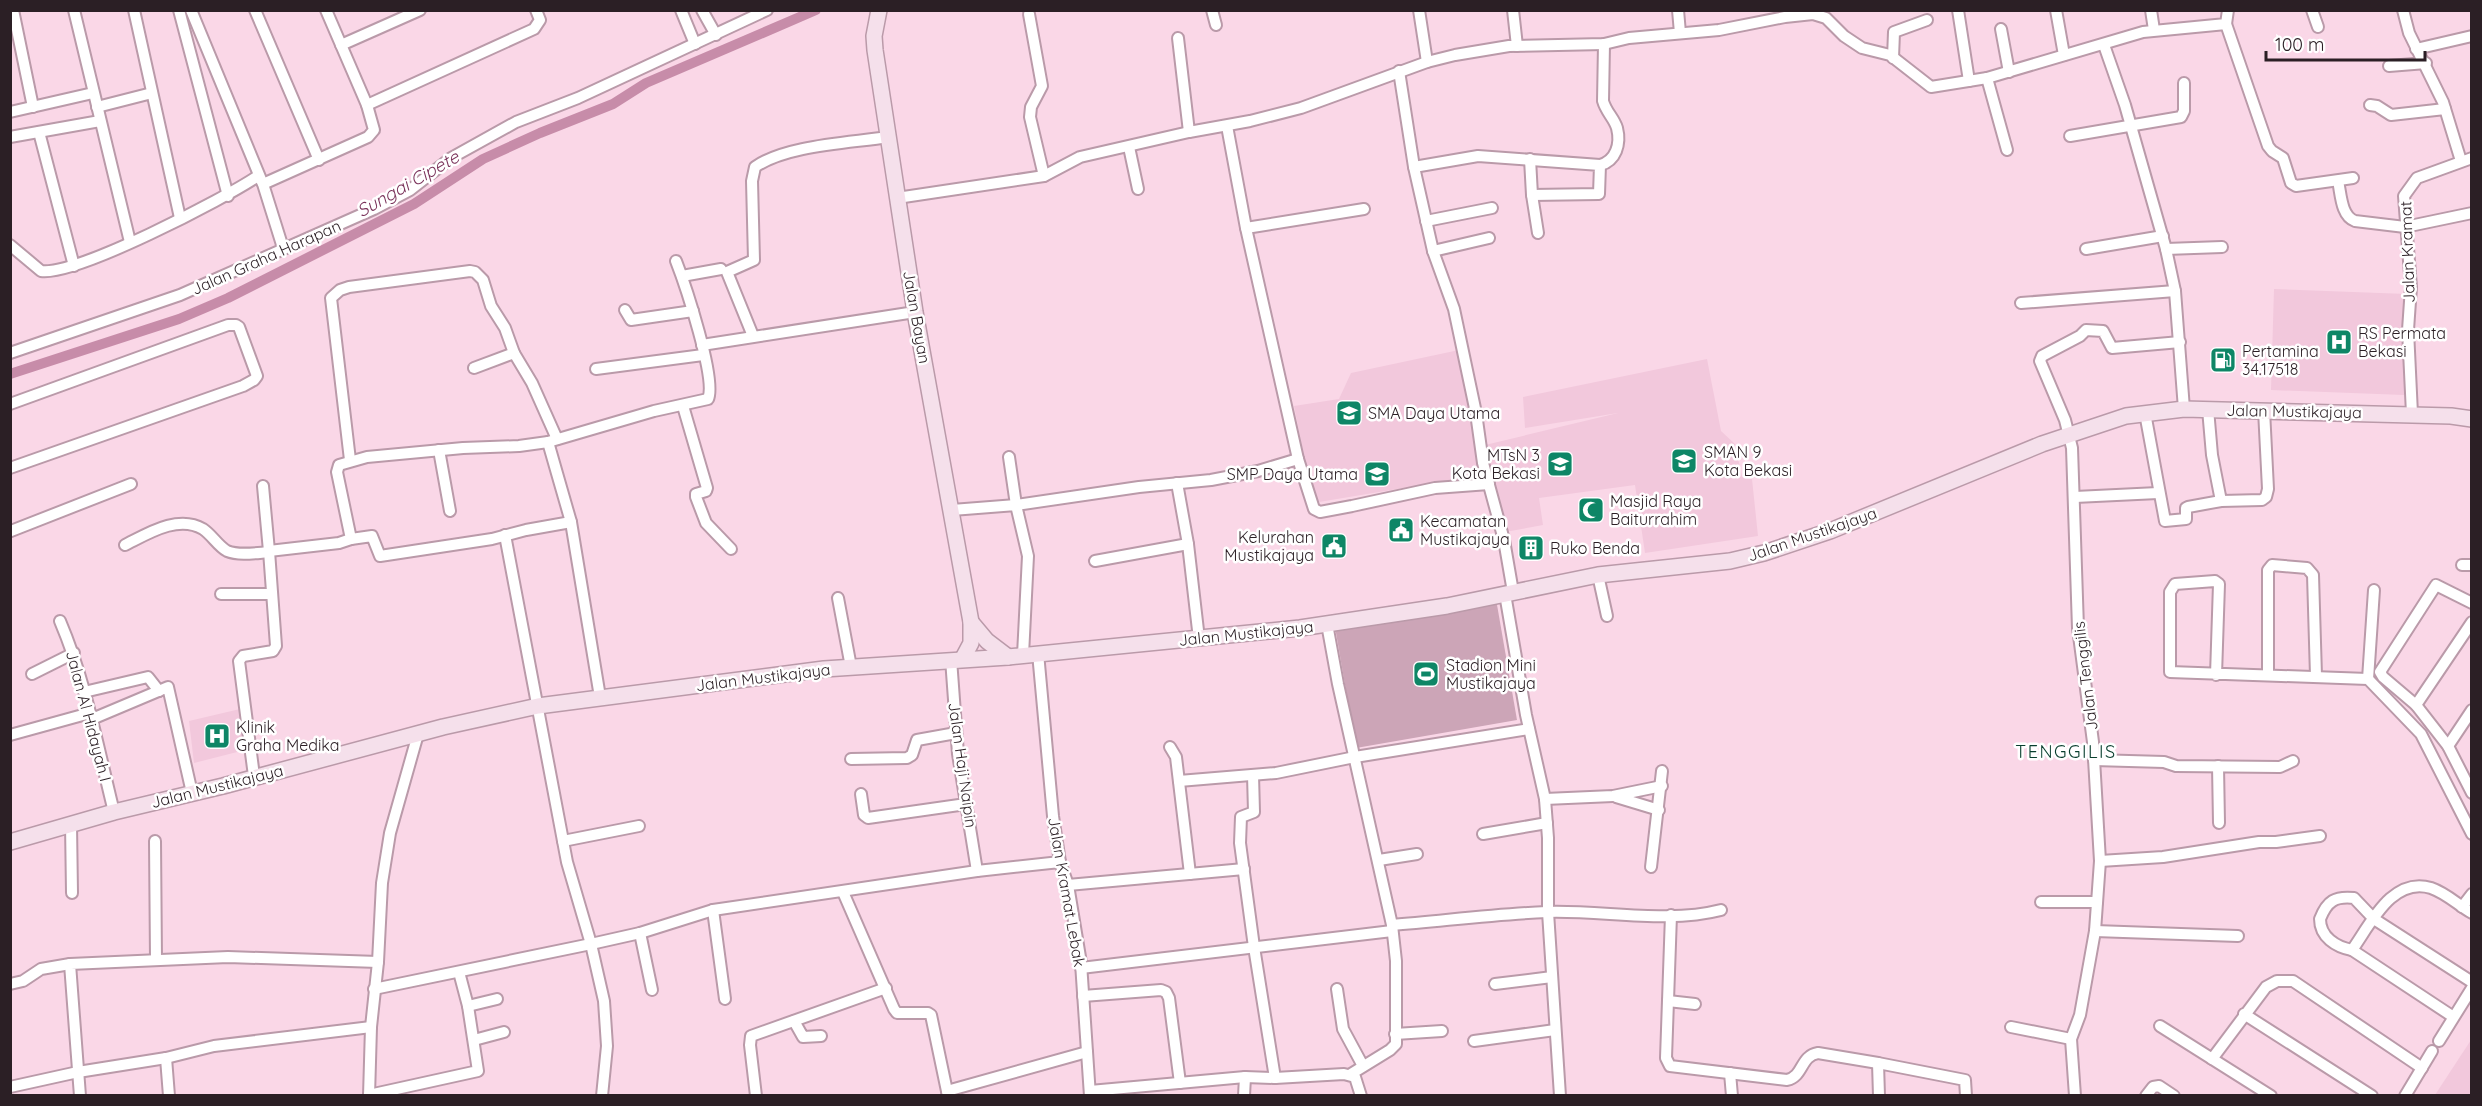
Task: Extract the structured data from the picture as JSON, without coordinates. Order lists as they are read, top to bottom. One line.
{"streets":{"main road":["Jalan Bayan","Jalan Mustikajaya"],"street":["Jalan Kramat","Jalan Graha Harapan","Jalan Tenggilis","Jalan Al Hidayah I","Jalan Haji Naipin","Jalan Kramat Lebak"]},"crossings":[["Jalan Kramat","Jalan Mustikajaya"],["Jalan Bayan","Jalan Mustikajaya"],["Jalan Bayan","Jalan Haji Naipin"],["Jalan Mustikajaya","Jalan Tenggilis"],["Jalan Mustikajaya","Jalan Al Hidayah I"],["Jalan Mustikajaya","Jalan Haji Naipin"],["Jalan Mustikajaya","Jalan Kramat Lebak"]],"districts":["TENGGILIS"],"water":["Sungai Cipete"],"places":{"hospital":["RS Permata Bekasi","Klinik Graha Medika"],"fuel station":["Pertamina 34.17518"],"school or university":["SMA Daya Utama","SMAN 9 Kota Bekasi","MTsN 3 Kota Bekasi","SMP Daya Utama"],"mosque":["Masjid Raya Baiturrahim"],"public building":["Kecamatan Mustikajaya","Kelurahan Mustikajaya"],"building":["Ruko Benda"],"sports":["Stadion Mini Mustikajaya"]},"scale_bar":"100 m"}
